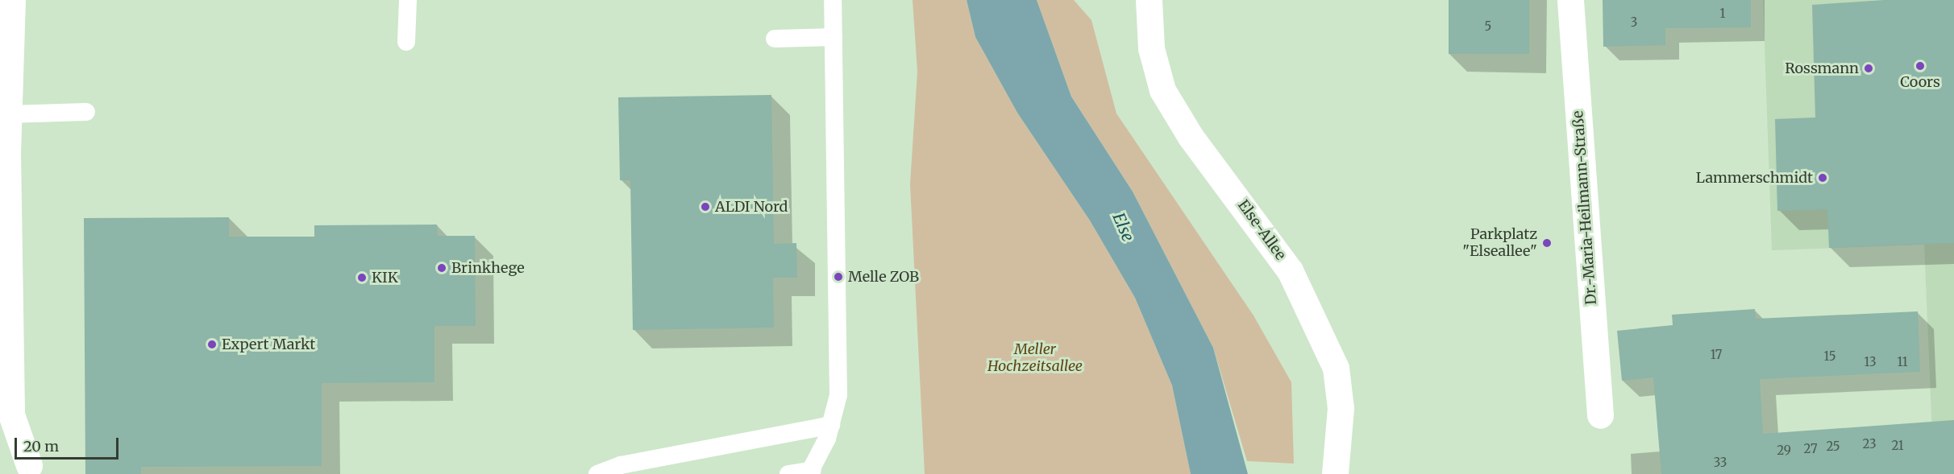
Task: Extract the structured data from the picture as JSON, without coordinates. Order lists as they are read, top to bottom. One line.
{"streets":{"street":["Dr.-Maria-Heilmann-Straße","Else-Allee"]},"water":["Else"],"parks":["Meller Hochzeitsallee"],"places":["Coors","Rossmann","Lammerschmidt","ALDI Nord","Parkplatz \"Elseallee\"","Brinkhege","Melle ZOB","KIK","Expert Markt"],"house_numbers":["1","3","5","17","15","13","11","23","21","25","27","29","33"],"scale_bar":"20 m"}
